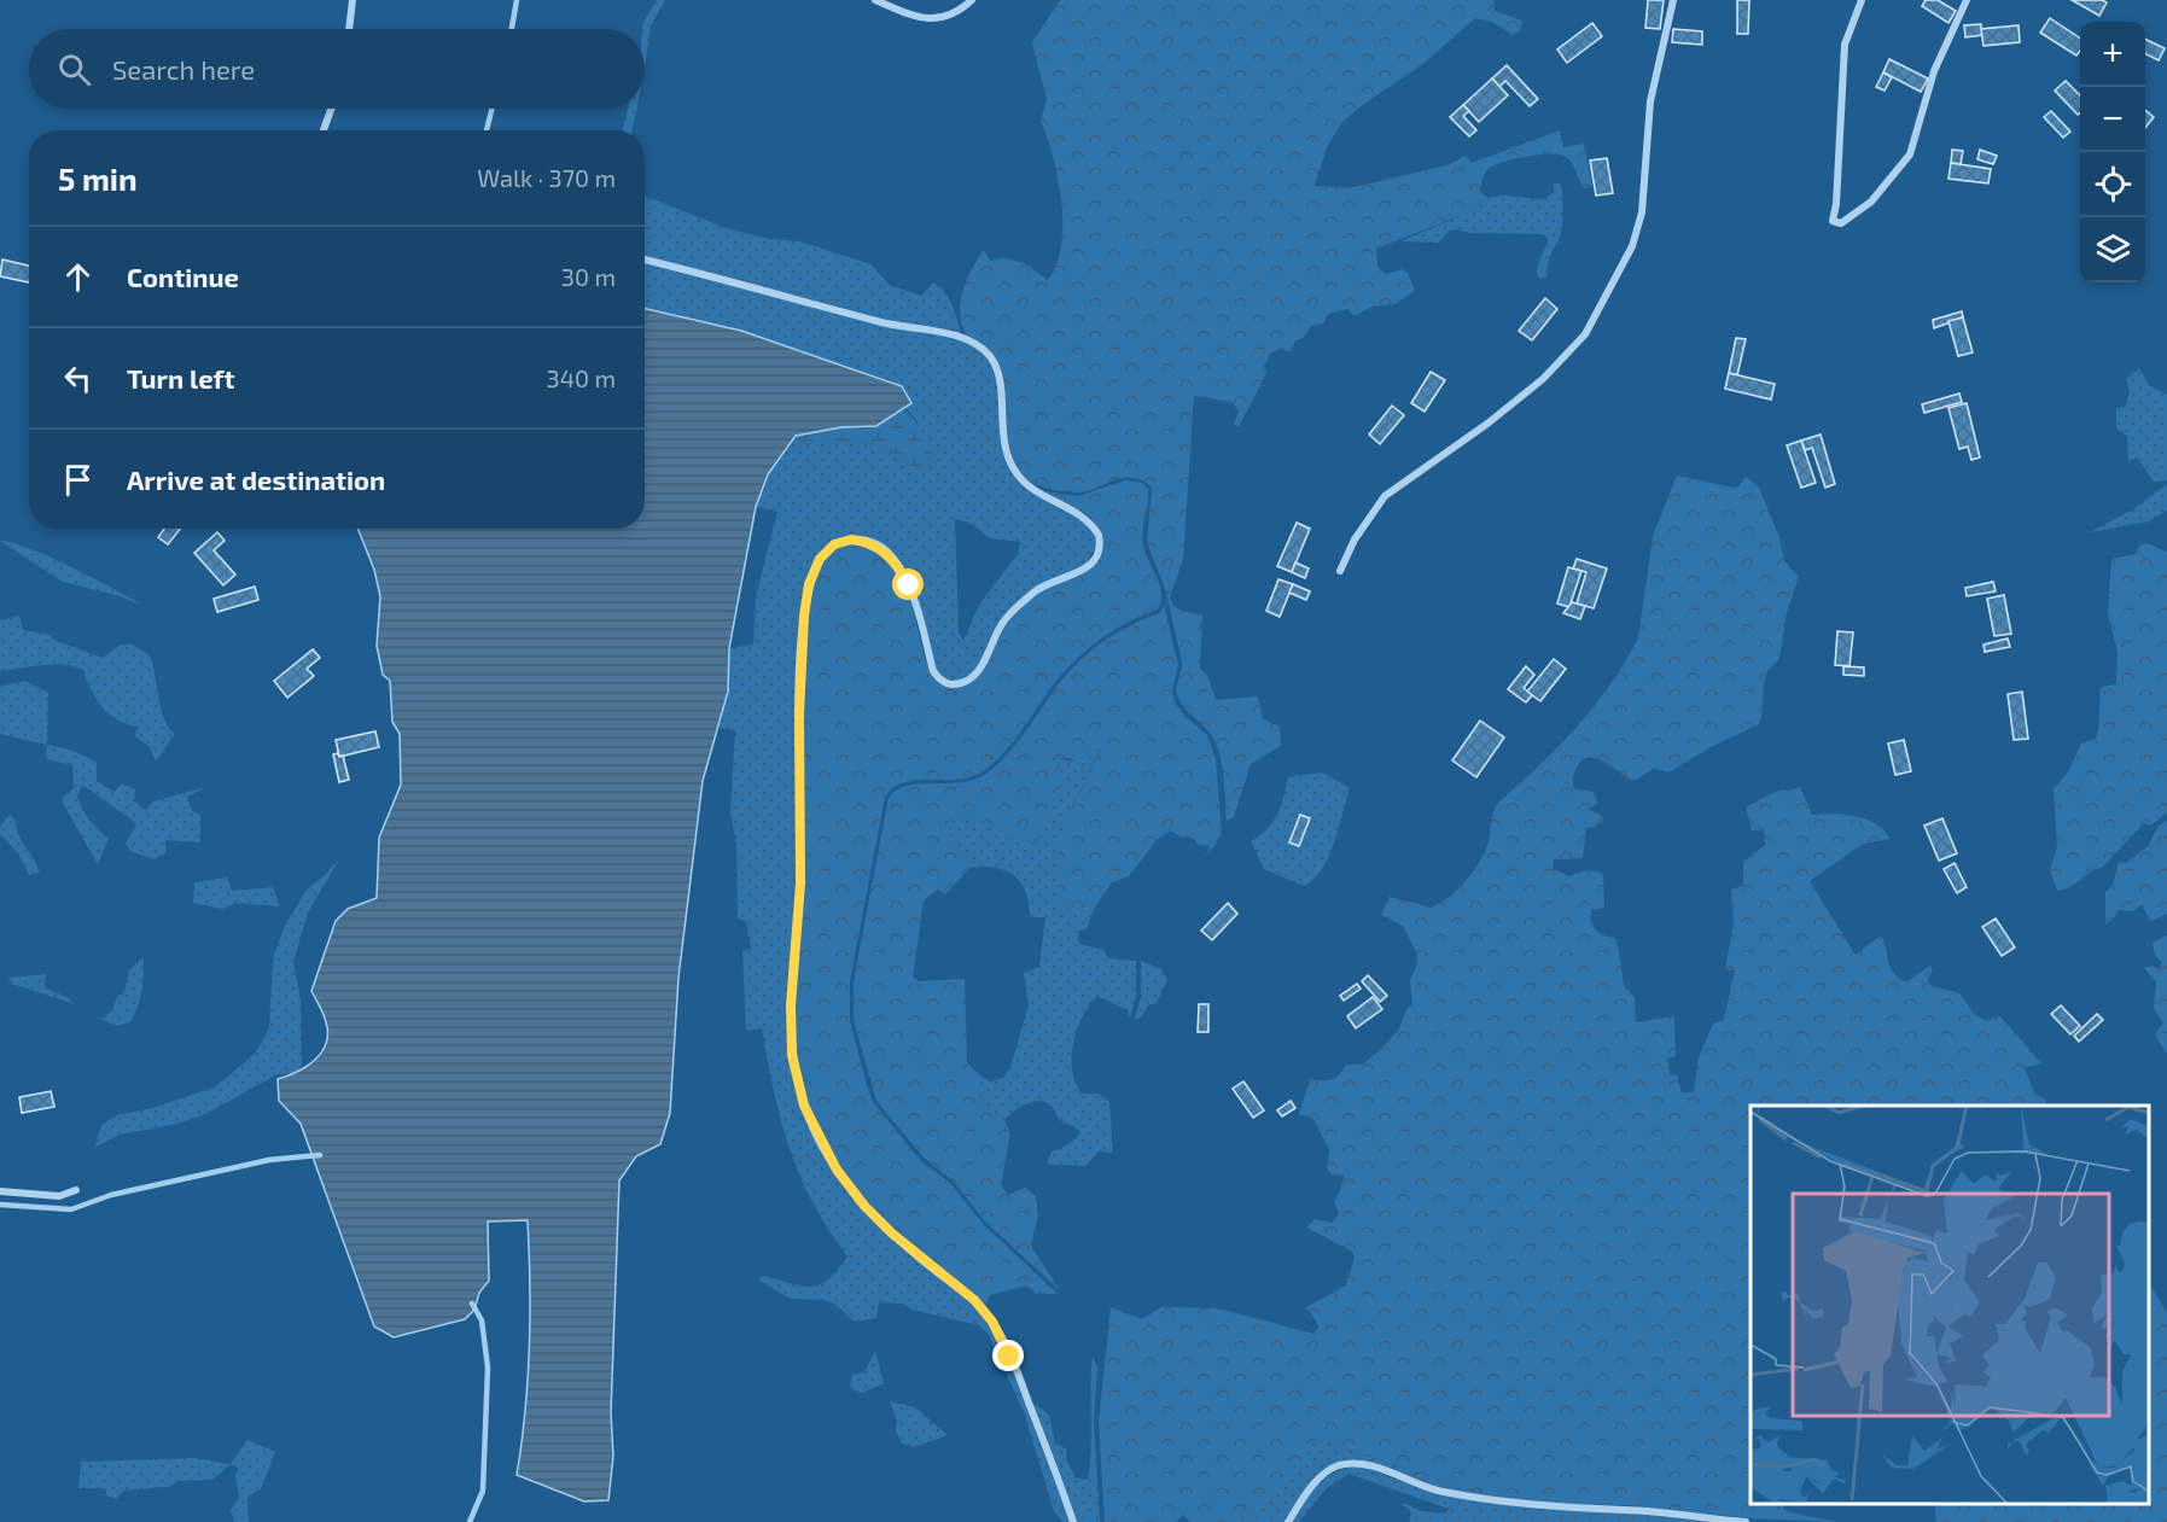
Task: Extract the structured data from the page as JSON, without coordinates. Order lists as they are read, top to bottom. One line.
{"page":{"map_buttons":["+","−"],"search":"Search here","heading":["5 min","Walk · 370 m"],"list":[["Continue","30 m"],["Turn left","340 m"],"Arrive at destination"]}}
